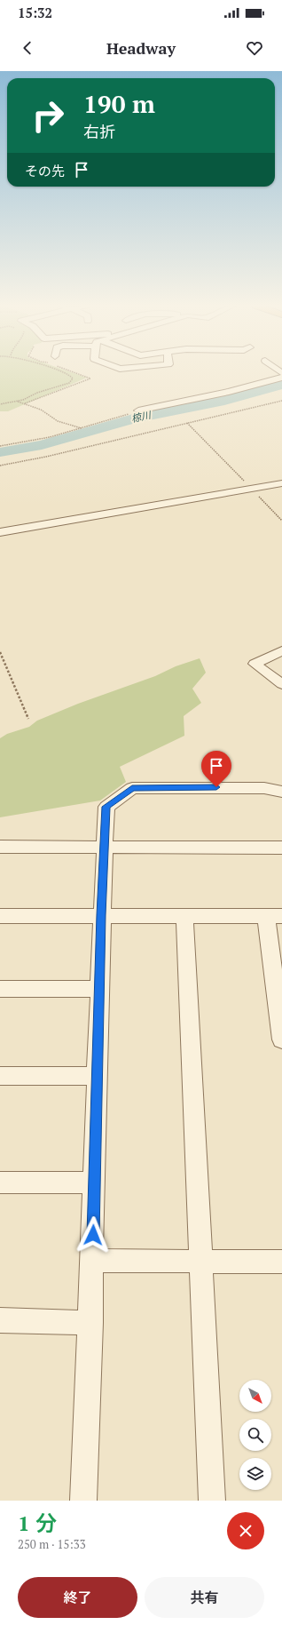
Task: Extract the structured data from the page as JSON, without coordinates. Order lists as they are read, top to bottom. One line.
{"water":["椋川"],"north":"bottom right","page":{"status":"15:32","header":"Headway","turn":["190 m","右折"],"then":"その先","heading":["1 分","250 m · 15:33"],"buttons":["終了","共有"]}}
